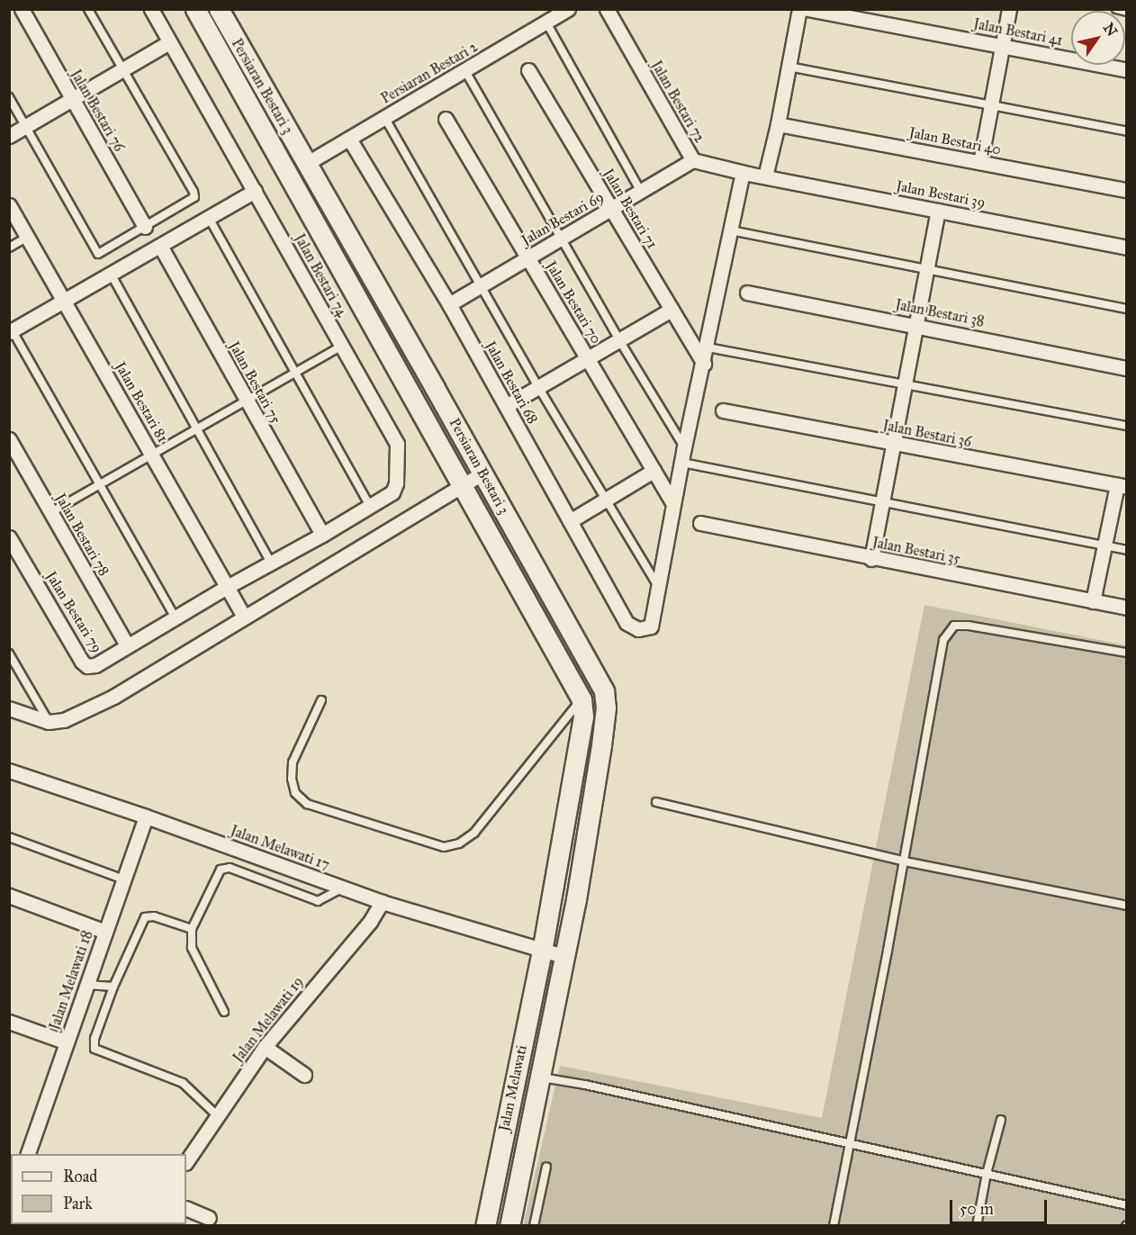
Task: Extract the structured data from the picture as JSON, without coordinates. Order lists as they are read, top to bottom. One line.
{"streets":{"street":["Jalan Bestari 41","Persiaran Bestari 2","Persiaran Bestari 3","Jalan Bestari 72","Jalan Bestari 76","Jalan Bestari 40","Jalan Bestari 39","Jalan Bestari 71","Jalan Bestari 69","Jalan Bestari 74","Jalan Bestari 70","Jalan Bestari 38","Jalan Bestari 75","Jalan Bestari 68","Jalan Bestari 81","Jalan Bestari 36","Jalan Bestari 78","Jalan Bestari 35","Jalan Bestari 79","Jalan Melawati 17","Jalan Melawati 18","Jalan Melawati 19","Jalan Melawati"]},"crossings":[["Persiaran Bestari 2","Persiaran Bestari 3"],["Persiaran Bestari 2","Jalan Bestari 68"],["Persiaran Bestari 3","Jalan Melawati 17"],["Persiaran Bestari 3","Jalan Melawati"],["Jalan Bestari 72","Jalan Bestari 39"],["Jalan Bestari 72","Jalan Bestari 69"],["Jalan Bestari 71","Jalan Bestari 69"],["Jalan Bestari 69","Jalan Bestari 70"],["Jalan Bestari 69","Jalan Bestari 68"],["Jalan Bestari 74","Jalan Bestari 75"],["Jalan Bestari 74","Jalan Bestari 81"],["Jalan Bestari 74","Jalan Bestari 79"],["Jalan Bestari 81","Jalan Bestari 79"],["Jalan Bestari 78","Jalan Bestari 79"],["Jalan Melawati 17","Jalan Melawati 18"],["Jalan Melawati 17","Jalan Melawati 19"],["Jalan Melawati 17","Jalan Melawati"]],"legend":["Road","Park"],"scale_bar":"50 m","north":"top right"}
